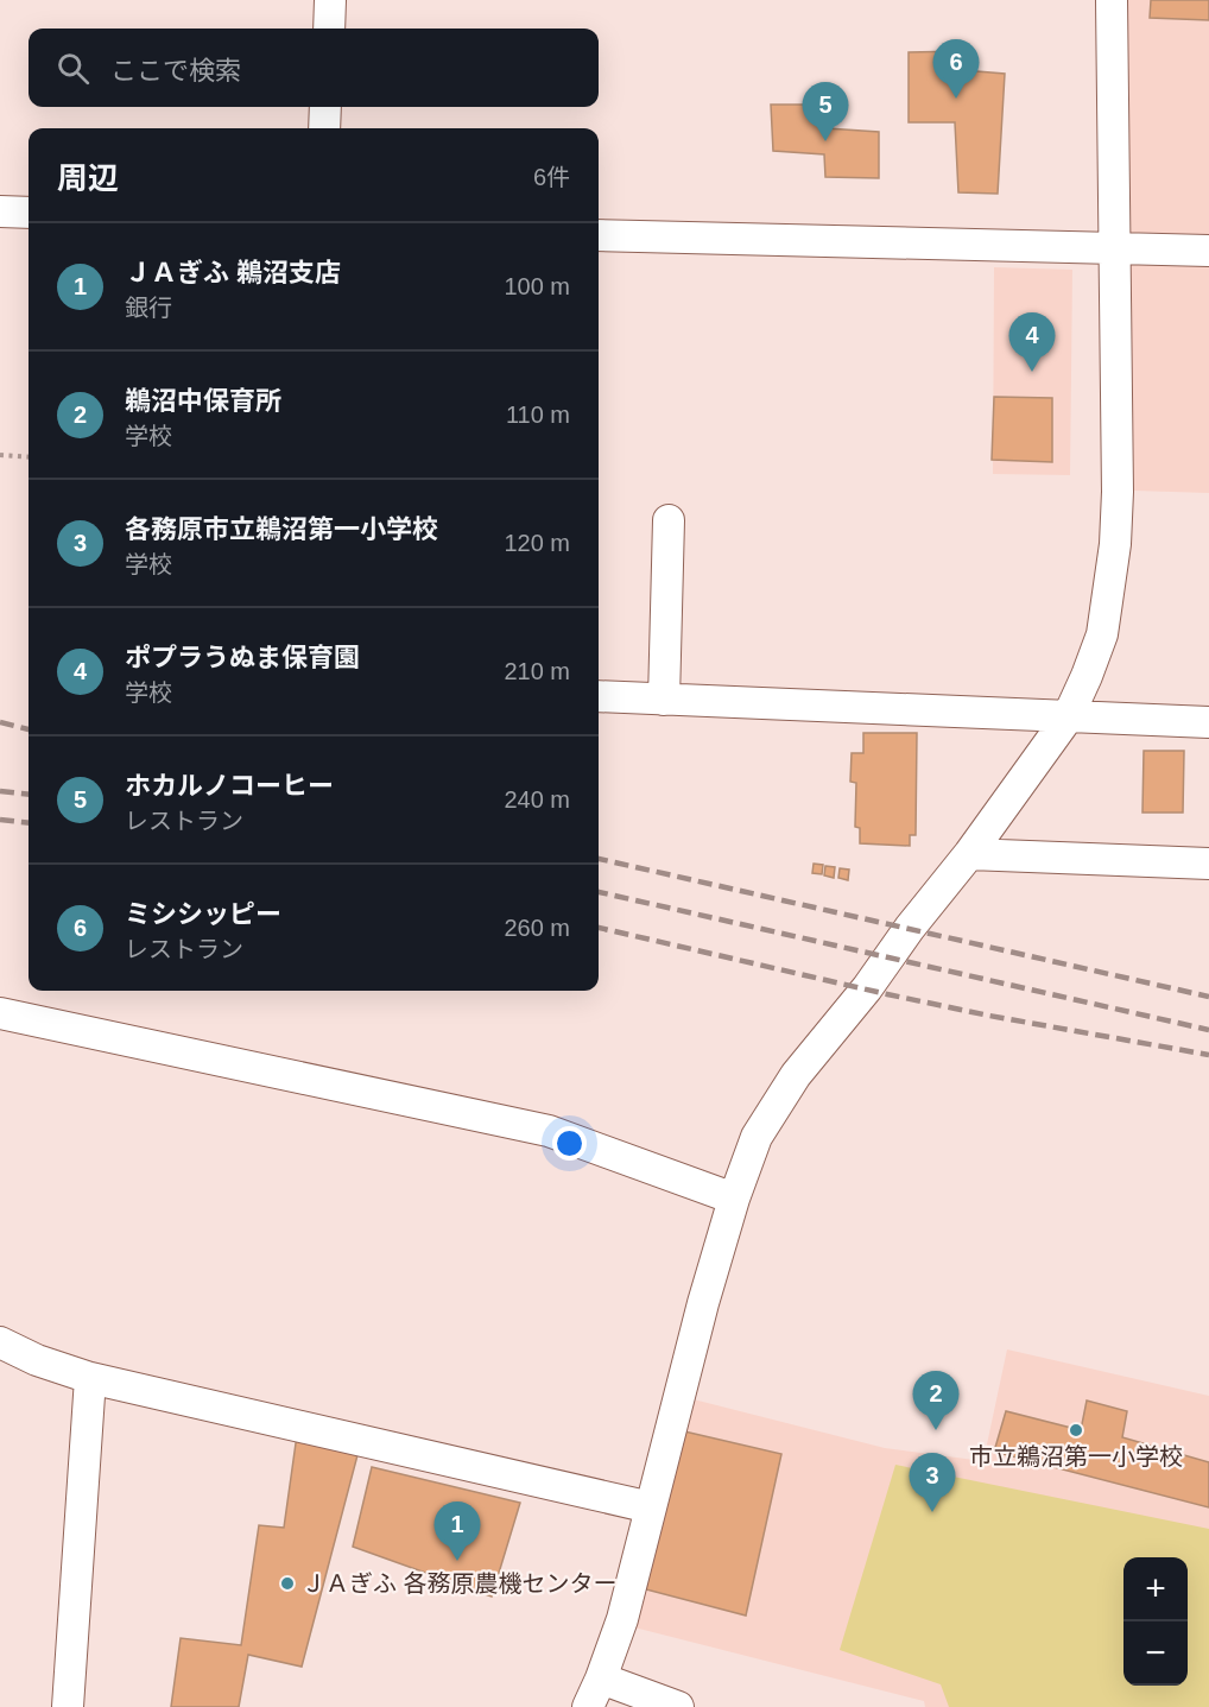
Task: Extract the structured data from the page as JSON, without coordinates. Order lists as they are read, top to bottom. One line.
{"places":["市立鵜沼第一小学校","ＪＡぎふ 各務原農機センター"],"page":{"search":"ここで検索","pins":["6","5","4","2","3","1"],"heading":["周辺","6件"],"list":[{"mark":"1","name":"ＪＡぎふ 鵜沼支店","note":"銀行","value":"100 m"},{"mark":"2","name":"鵜沼中保育所","note":"学校","value":"110 m"},{"mark":"3","name":"各務原市立鵜沼第一小学校","note":"学校","value":"120 m"},{"mark":"4","name":"ポプラうぬま保育園","note":"学校","value":"210 m"},{"mark":"5","name":"ホカルノコーヒー","note":"レストラン","value":"240 m"},{"mark":"6","name":"ミシシッピー","note":"レストラン","value":"260 m"}],"map_buttons":["+","−"]}}
